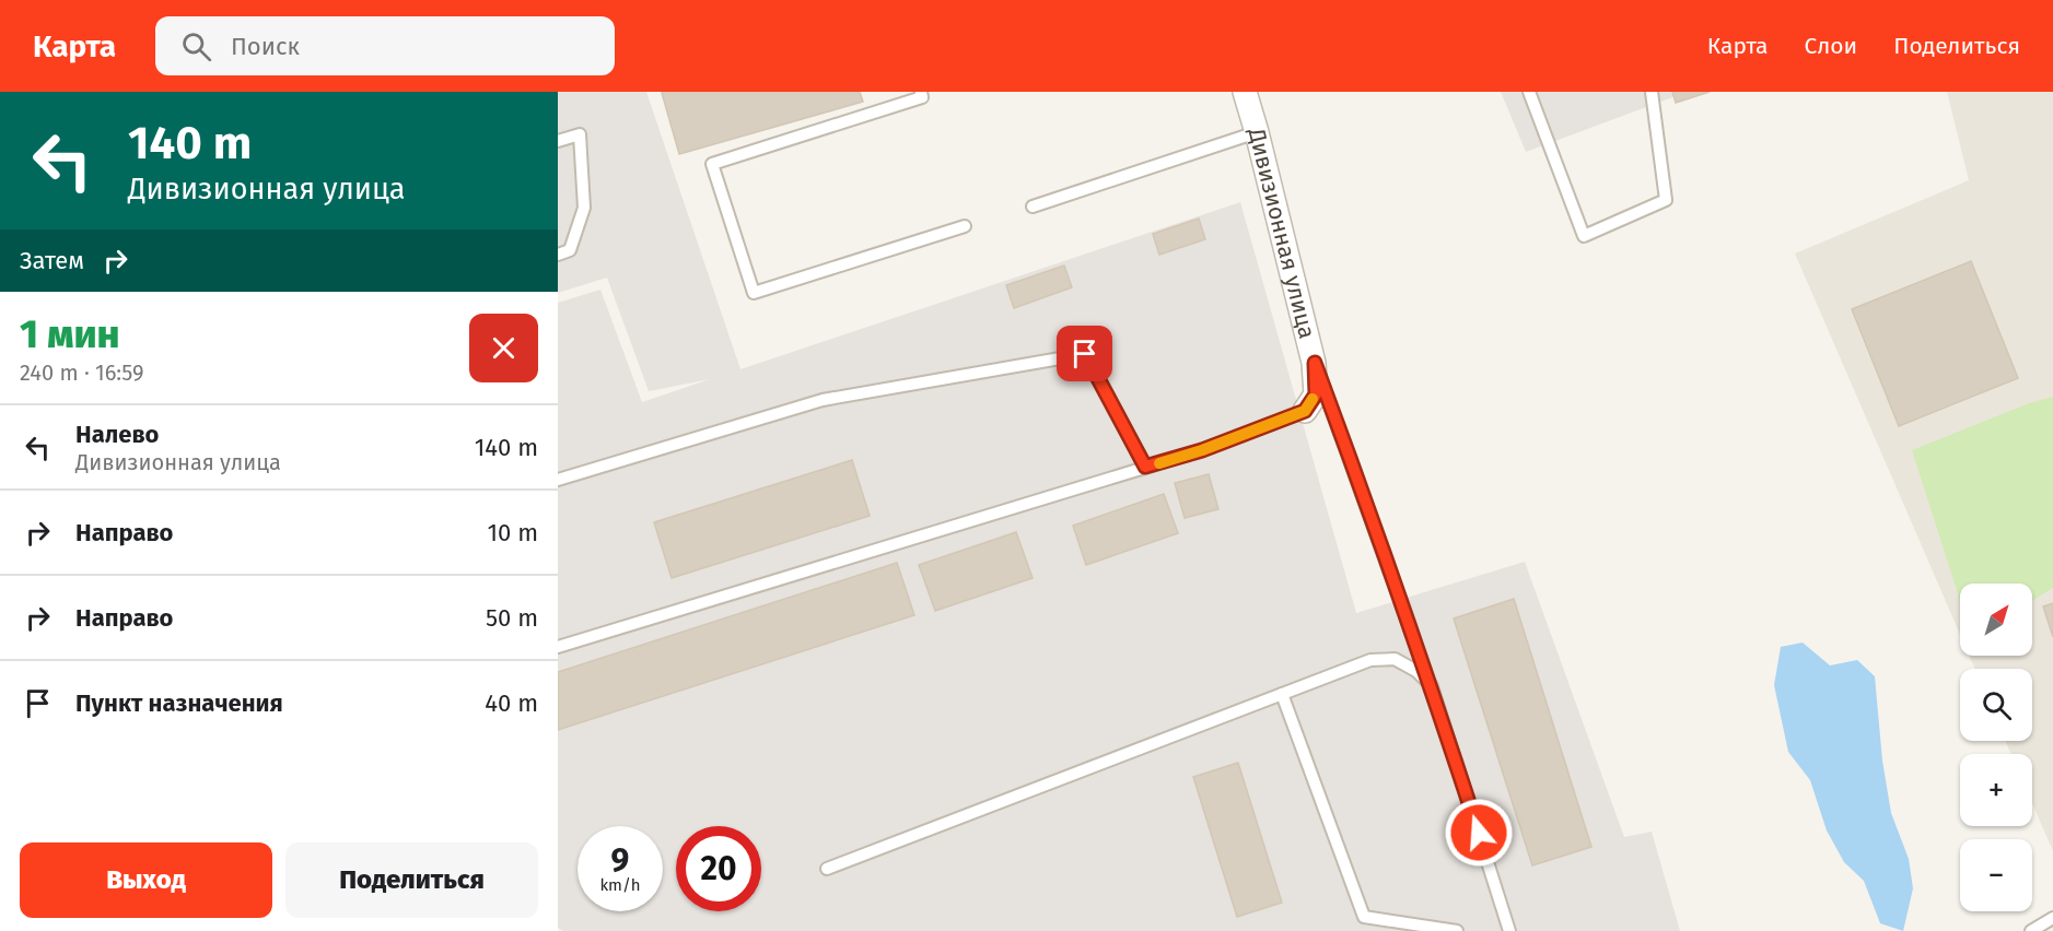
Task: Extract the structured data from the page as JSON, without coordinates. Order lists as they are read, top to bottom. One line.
{"streets":{"street":["Дивизионная улица"]},"north":"top right","page":{"header":"Карта","search":"Поиск","nav":["Карта","Слои","Поделиться"],"turn":["140 m","Дивизионная улица"],"then":"Затем","heading":["1 мин","240 m · 16:59"],"list":[{"name":"Налево","note":"Дивизионная улица","value":"140 m"},{"name":"Направо","value":"10 m"},{"name":"Направо","value":"50 m"},{"name":"Пункт назначения","value":"40 m"}],"map_buttons":["+","−"],"speed":"9 km/h","limit":"20","buttons":["Выход","Поделиться"]}}
